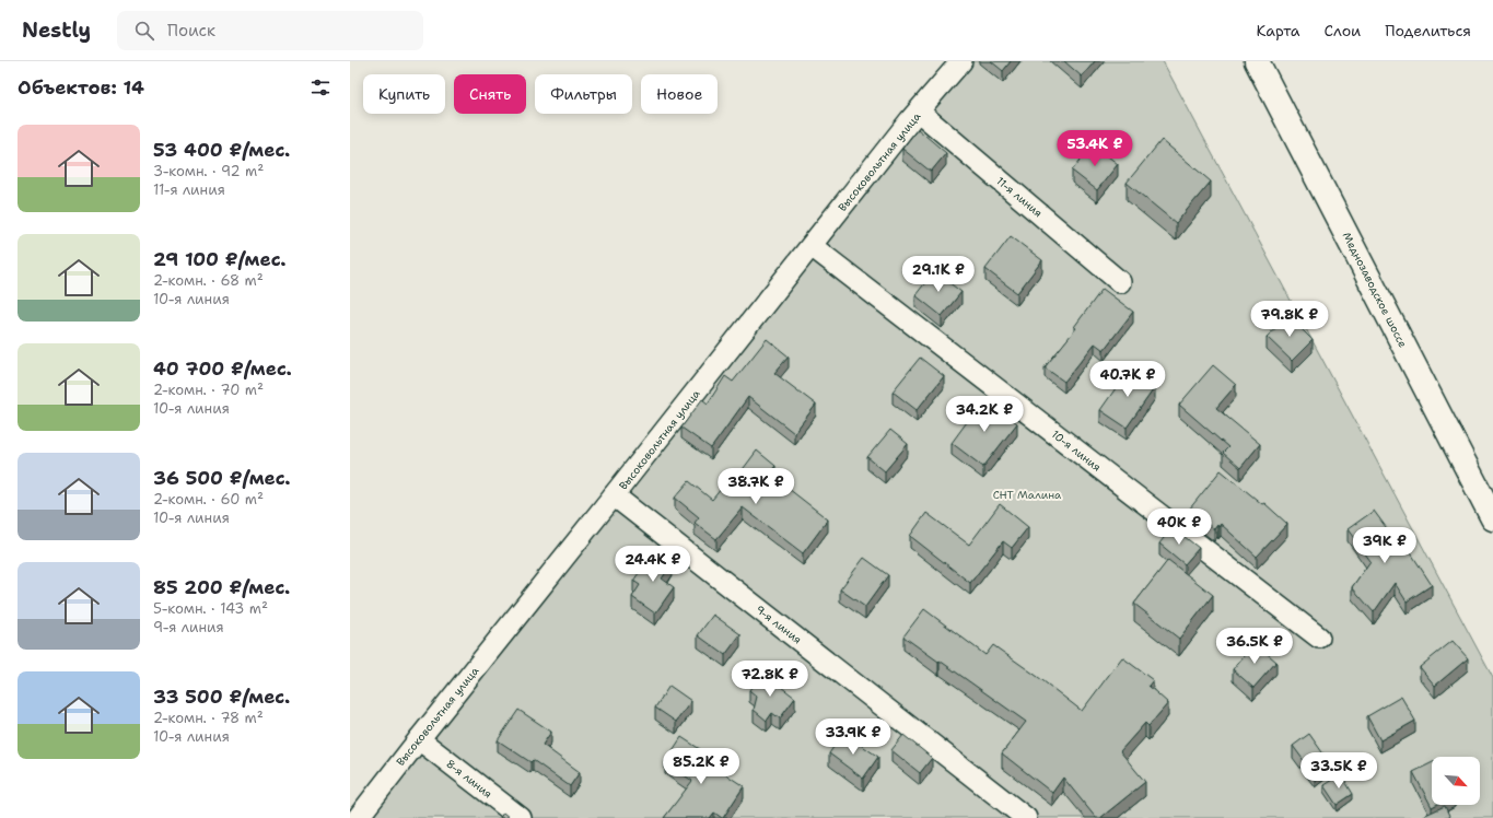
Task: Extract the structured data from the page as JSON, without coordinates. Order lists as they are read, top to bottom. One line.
{"streets":{"main road":["Меднозаводское шоссе"],"street":["Высоковольтная улица","11-я линия","10-я линия","9-я линия","8-я линия"]},"crossings":[["Высоковольтная улица","11-я линия"],["Высоковольтная улица","10-я линия"],["Высоковольтная улица","9-я линия"],["Высоковольтная улица","8-я линия"]],"parks":["СНТ Малина"],"north":"bottom right","page":{"header":"Nestly","search":"Поиск","nav":["Карта","Слои","Поделиться"],"heading":"Объектов: 14","chip":["Купить","Снять","Фильтры","Новое"],"list":[{"name":"53 400 ₽/мес.","note":"3-комн. · 92 m² · 11-я линия"},{"name":"29 100 ₽/мес.","note":"2-комн. · 68 m² · 10-я линия"},{"name":"40 700 ₽/мес.","note":"2-комн. · 70 m² · 10-я линия"},{"name":"36 500 ₽/мес.","note":"2-комн. · 60 m² · 10-я линия"},{"name":"85 200 ₽/мес.","note":"5-комн. · 143 m² · 9-я линия"},{"name":"33 500 ₽/мес.","note":"2-комн. · 78 m² · 10-я линия"}],"price":["53.4K ₽","29.1K ₽","79.8K ₽","40.7K ₽","34.2K ₽","38.7K ₽","40K ₽","39K ₽","24.4K ₽","36.5K ₽","72.8K ₽","33.9K ₽","85.2K ₽","33.5K ₽"]}}
